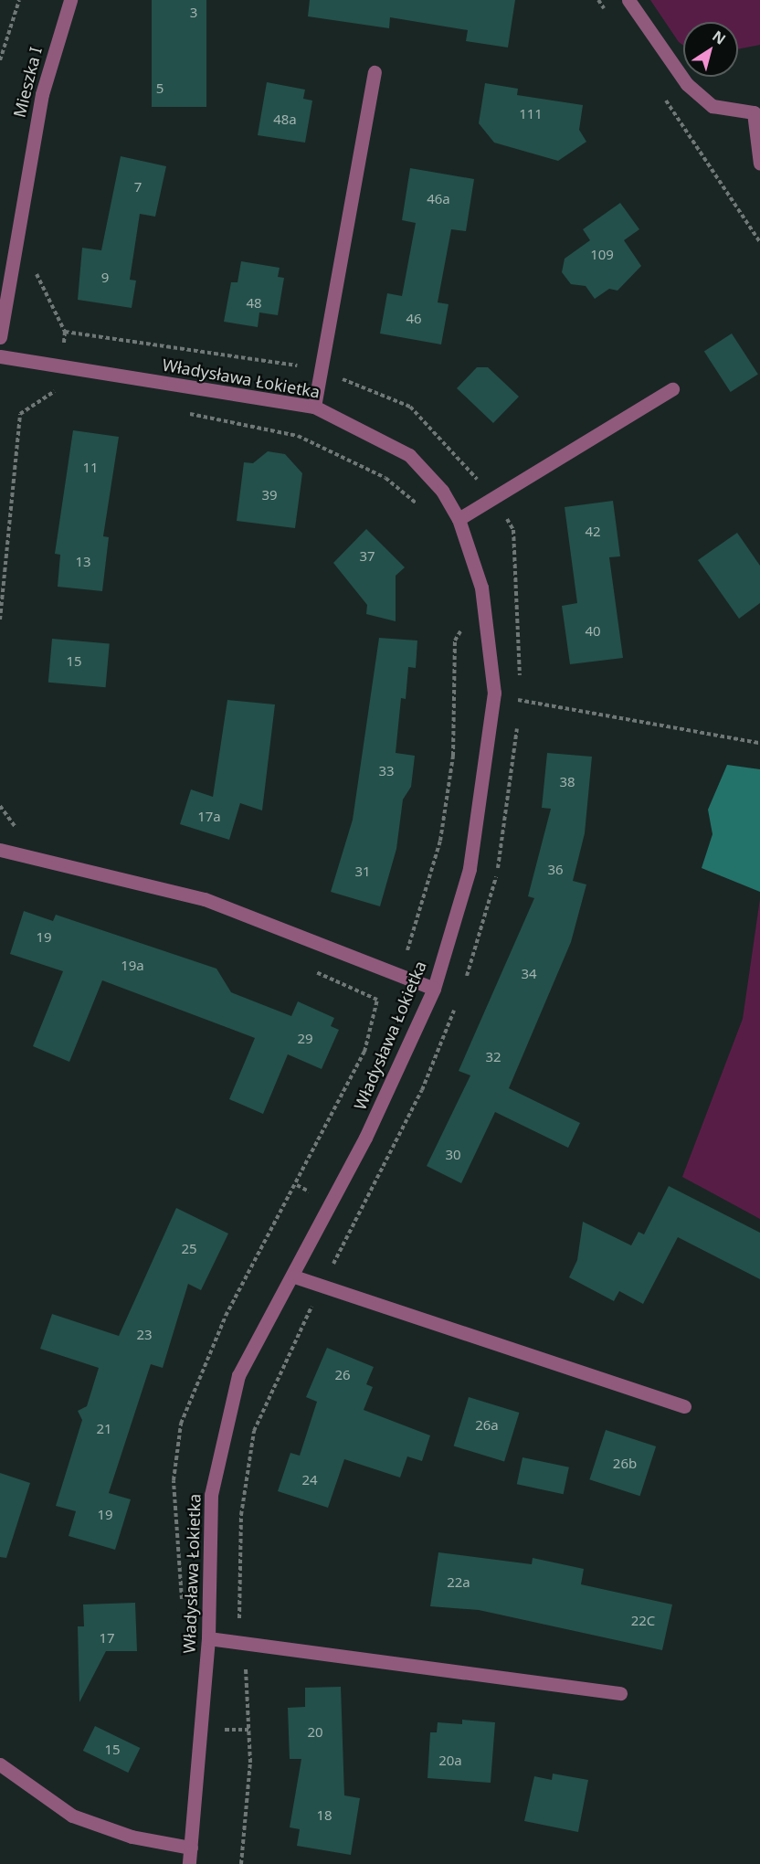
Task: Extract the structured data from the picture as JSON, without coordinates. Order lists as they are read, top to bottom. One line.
{"streets":{"street":["Mieszka I","Władysława Łokietka"]},"house_numbers":["3","5","111","48a","7","46a","109","9","48","46","11","39","42","37","13","40","15","33","38","17a","36","31","19","19a","34","29","32","30","25","23","26","26a","21","26b","24","19","22a","22C","17","20","15","20a","18"],"north":"top right"}
